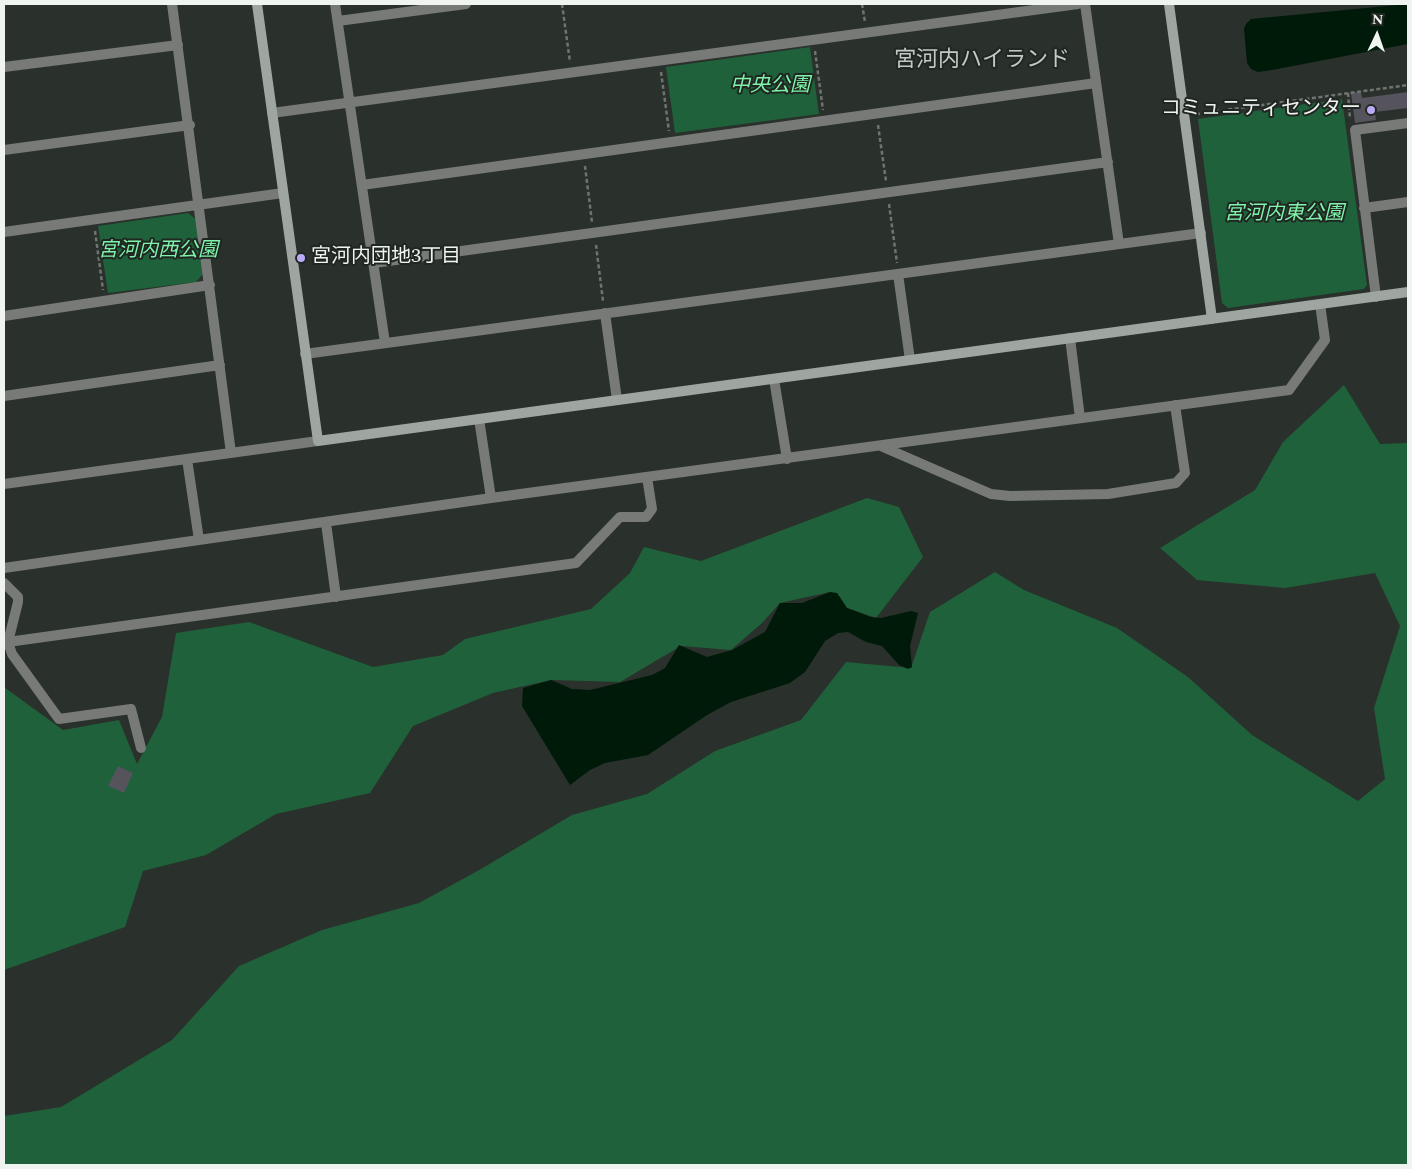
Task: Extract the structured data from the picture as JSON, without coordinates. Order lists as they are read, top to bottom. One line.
{"districts":["宮河内ハイランド"],"parks":["中央公園","宮河内東公園","宮河内西公園"],"places":["コミュニティセンター","宮河内団地3丁目"],"north":"top"}
